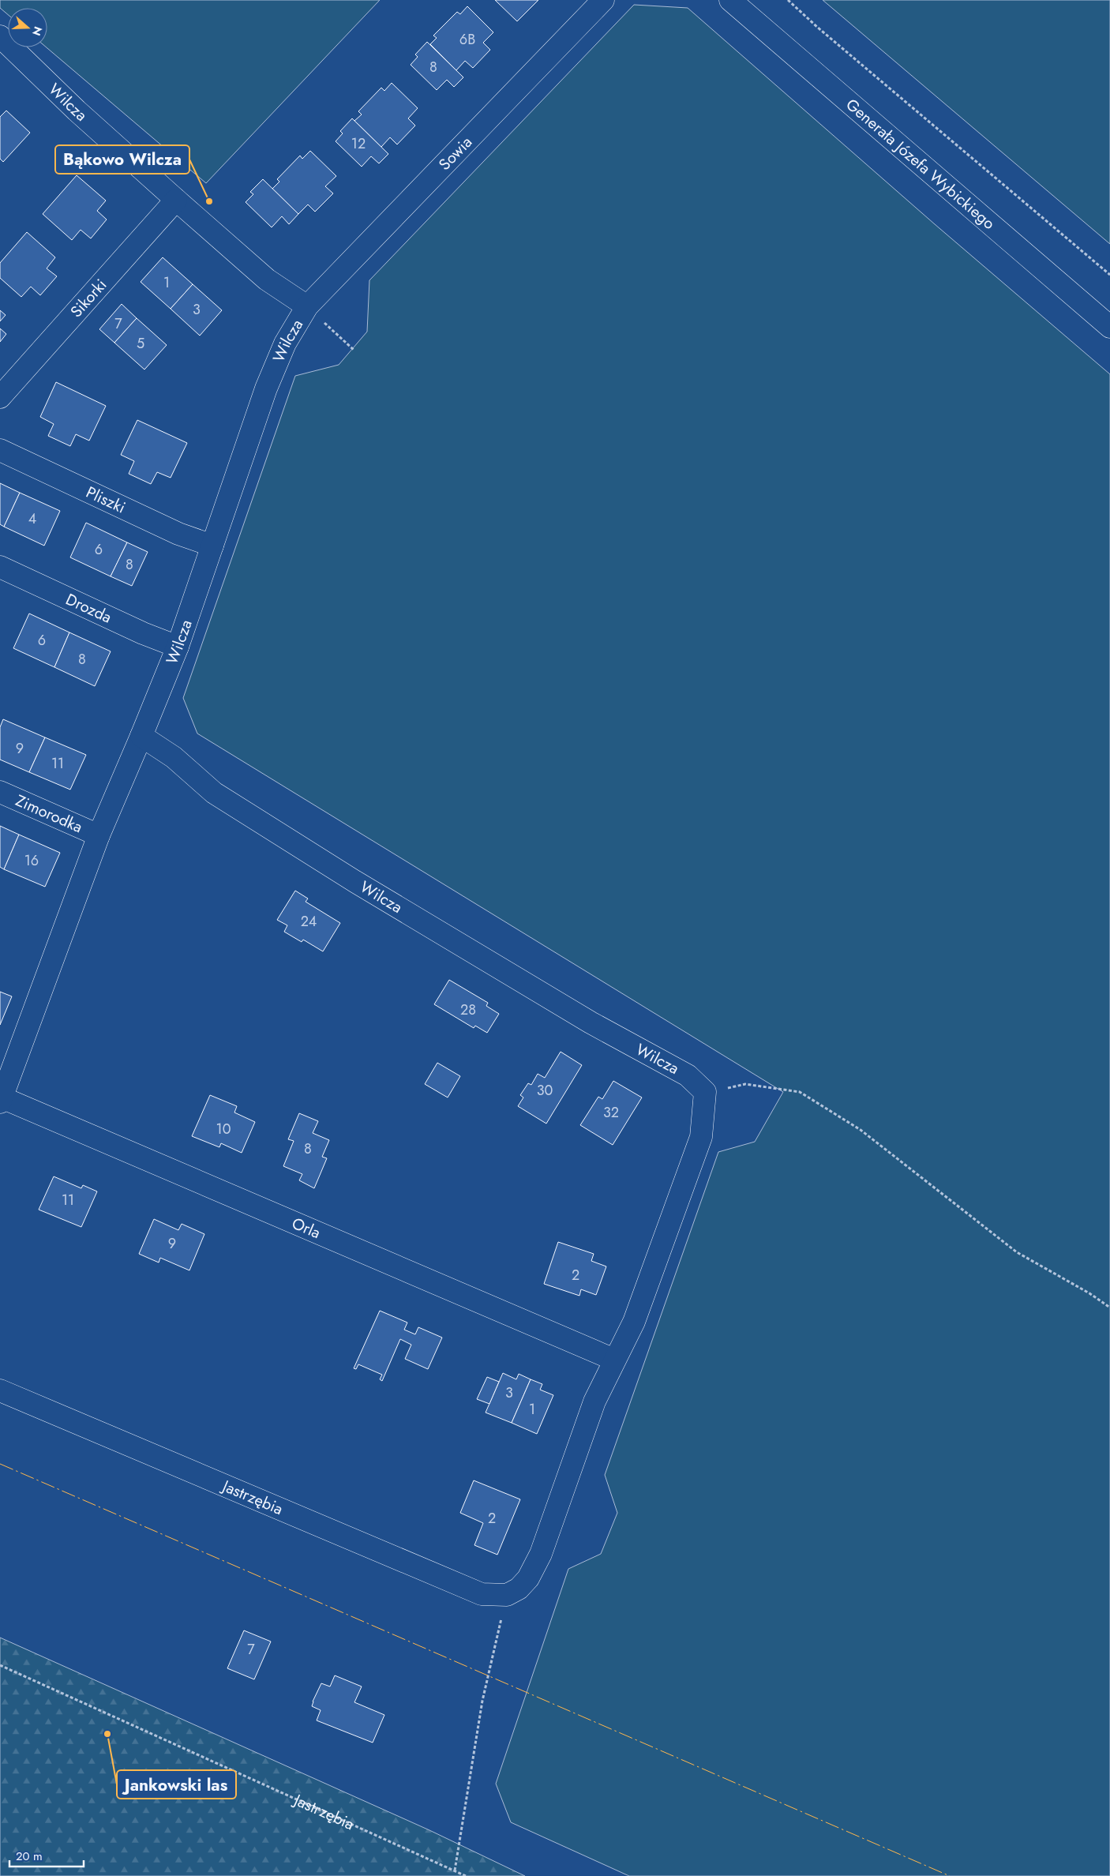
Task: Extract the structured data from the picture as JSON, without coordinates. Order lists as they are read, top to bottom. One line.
{"streets":{"street":["Wilcza","Sowia","Generała Józefa Wybickiego","Sikorki","Pliszki","Drozda","Zimorodka","Orla","Jastrzębia"]},"crossings":[["Wilcza","Sowia"],["Wilcza","Sikorki"],["Wilcza","Pliszki"],["Wilcza","Drozda"]],"places":["Bąkowo Wilcza","Jankowski las"],"house_numbers":["6B","8","12","1","3","7","5","4","6","8","6","8","9","11","16","24","28","30","32","10","8","11","9","2","3","1","2","7"],"scale_bar":"20 m","north":"right"}
